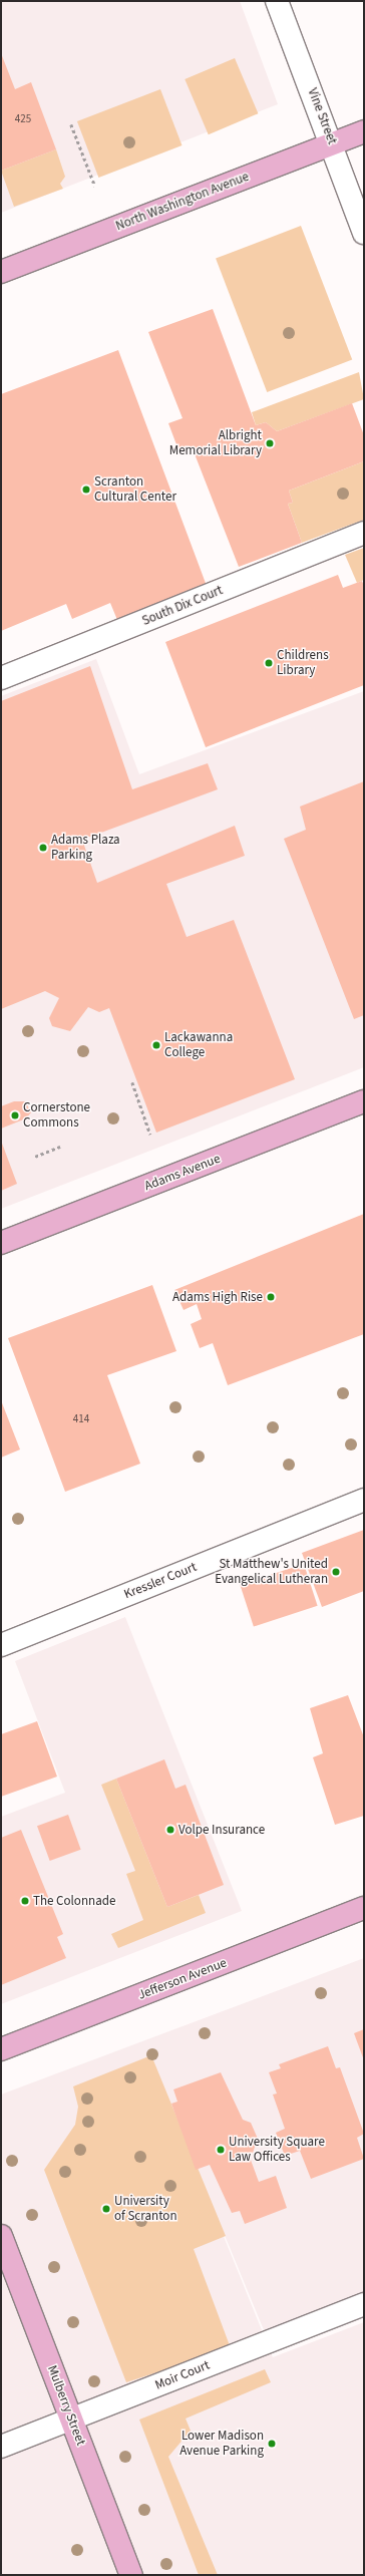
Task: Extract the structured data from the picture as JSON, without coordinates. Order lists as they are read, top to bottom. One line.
{"streets":{"main road":["North Washington Avenue","Adams Avenue","Jefferson Avenue","Mulberry Street"],"street":["Vine Street","South Dix Court","Kressler Court","Moir Court"]},"crossings":[["Vine Street","North Washington Avenue"],["Moir Court","Mulberry Street"]],"places":["Albright Memorial Library","Scranton Cultural Center","Childrens Library","Adams Plaza Parking","Lackawanna College","Cornerstone Commons","Adams High Rise","St Matthew's United Evangelical Lutheran","Volpe Insurance","The Colonnade","University Square Law Offices","University of Scranton","Lower Madison Avenue Parking"],"house_numbers":["425","414"]}
